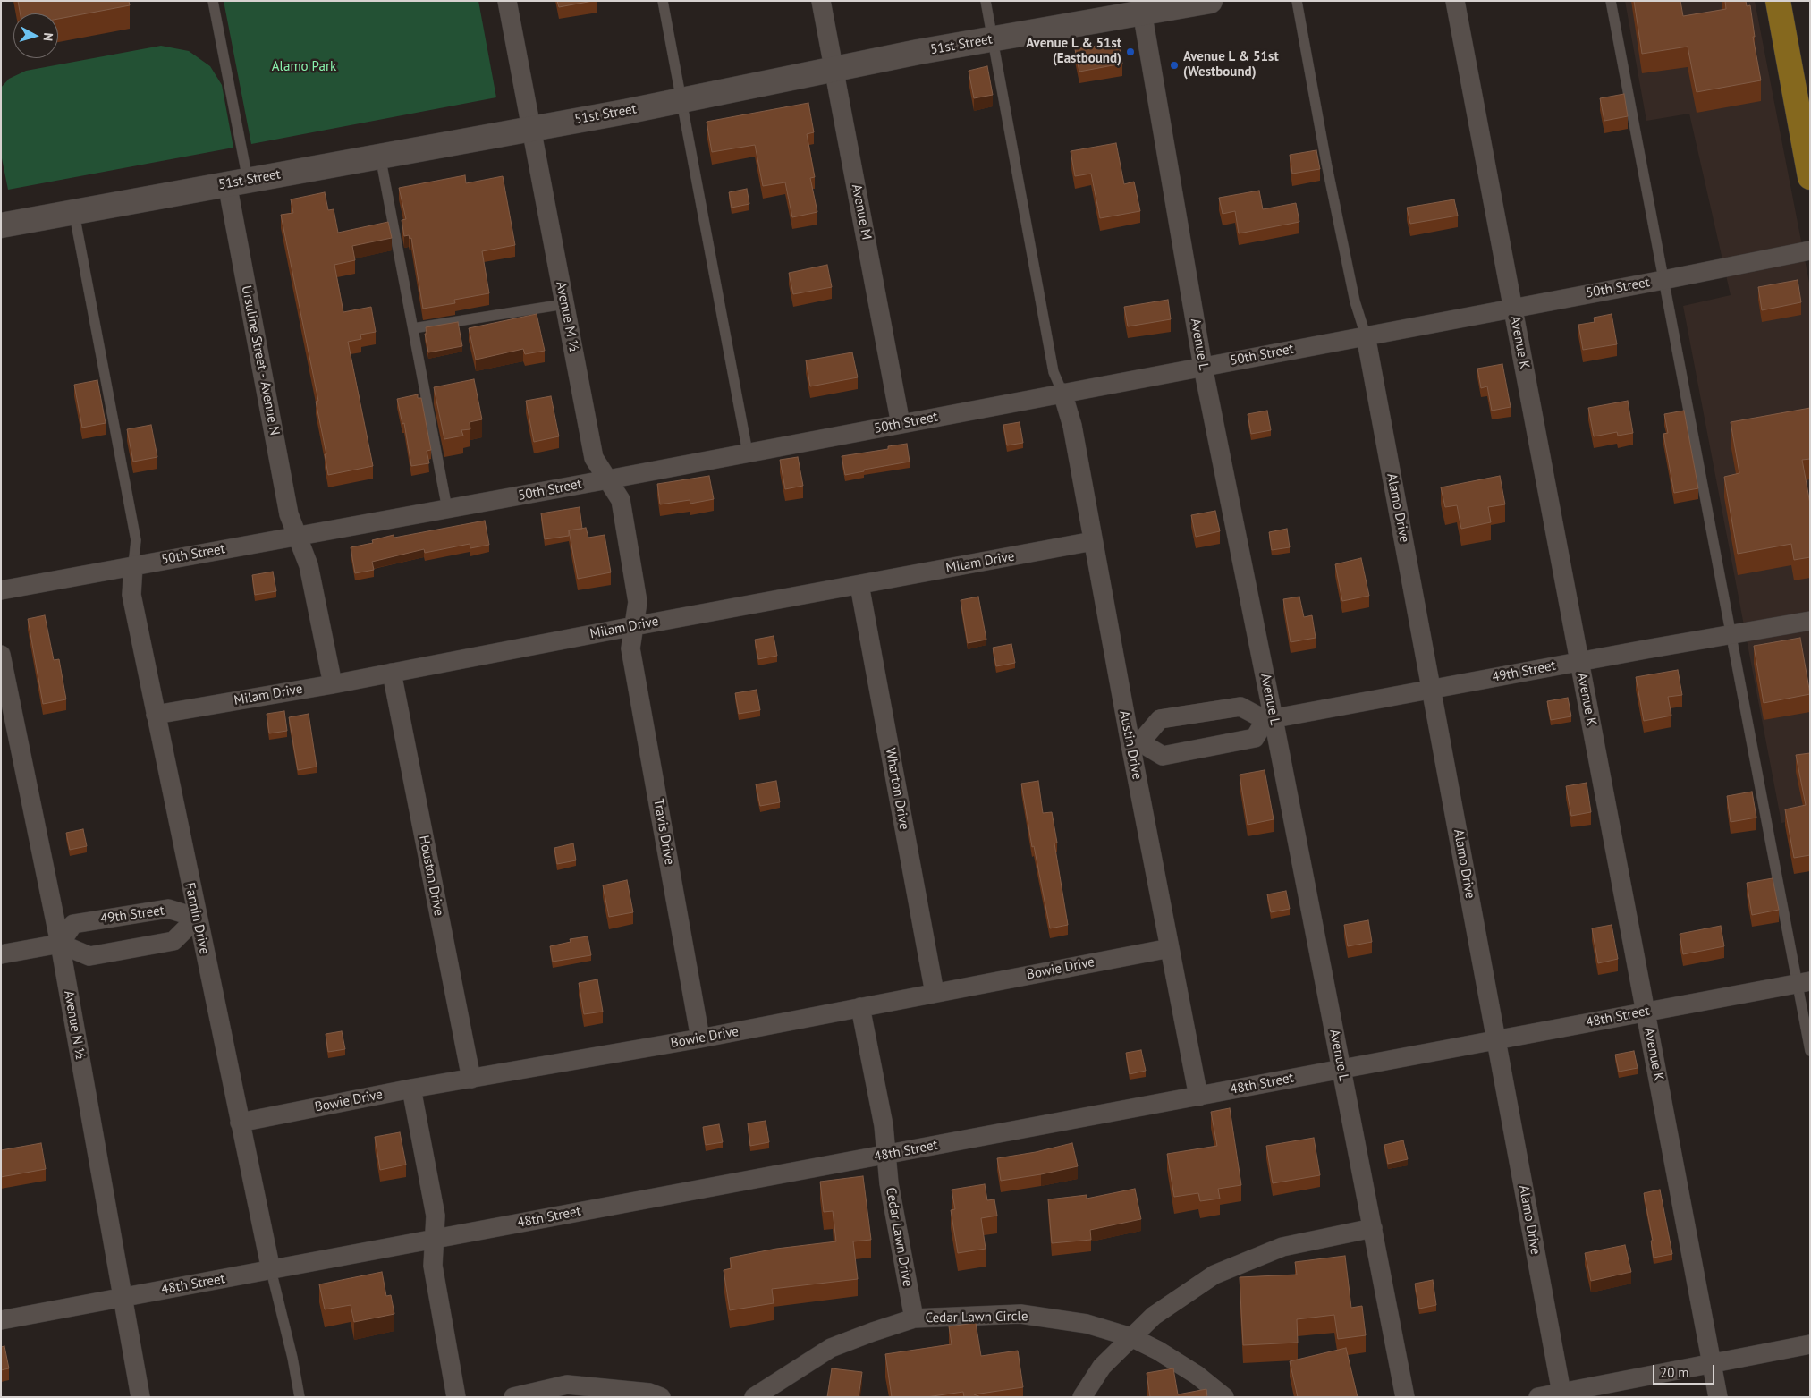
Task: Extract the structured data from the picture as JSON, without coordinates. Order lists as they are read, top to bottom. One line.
{"streets":{"street":["51st Street","Avenue M","50th Street","Avenue M ½","Avenue K","Avenue L","Ursuline Street - Avenue N","Alamo Drive","Milam Drive","49th Street","Austin Drive","Wharton Drive","Travis Drive","Houston Drive","Fannin Drive","Bowie Drive","48th Street","Avenue N ½","Cedar Lawn Drive","Cedar Lawn Circle"]},"crossings":[["51st Street","Avenue M"],["51st Street","Avenue M ½"],["51st Street","Avenue L"],["51st Street","Ursuline Street - Avenue N"],["Avenue M","50th Street"],["50th Street","Avenue M ½"],["50th Street","Avenue K"],["50th Street","Avenue L"],["50th Street","Ursuline Street - Avenue N"],["50th Street","Alamo Drive"],["50th Street","Austin Drive"],["50th Street","Fannin Drive"],["Avenue M ½","Milam Drive"],["Avenue M ½","Travis Drive"],["Avenue K","49th Street"],["Avenue K","48th Street"],["Avenue L","49th Street"],["Avenue L","48th Street"],["Alamo Drive","49th Street"],["Alamo Drive","48th Street"],["Milam Drive","Austin Drive"],["Milam Drive","Wharton Drive"],["Milam Drive","Travis Drive"],["Milam Drive","Houston Drive"],["Milam Drive","Fannin Drive"],["49th Street","Fannin Drive"],["49th Street","Avenue N ½"],["Austin Drive","Bowie Drive"],["Austin Drive","48th Street"],["Wharton Drive","Bowie Drive"],["Travis Drive","Bowie Drive"],["Houston Drive","Bowie Drive"],["Fannin Drive","Bowie Drive"],["Fannin Drive","48th Street"],["48th Street","Avenue N ½"],["48th Street","Cedar Lawn Drive"],["Cedar Lawn Drive","Cedar Lawn Circle"]],"parks":["Alamo Park"],"places":["Avenue L & 51st (Eastbound)","Avenue L & 51st (Westbound)"],"scale_bar":"20 m","north":"right"}
